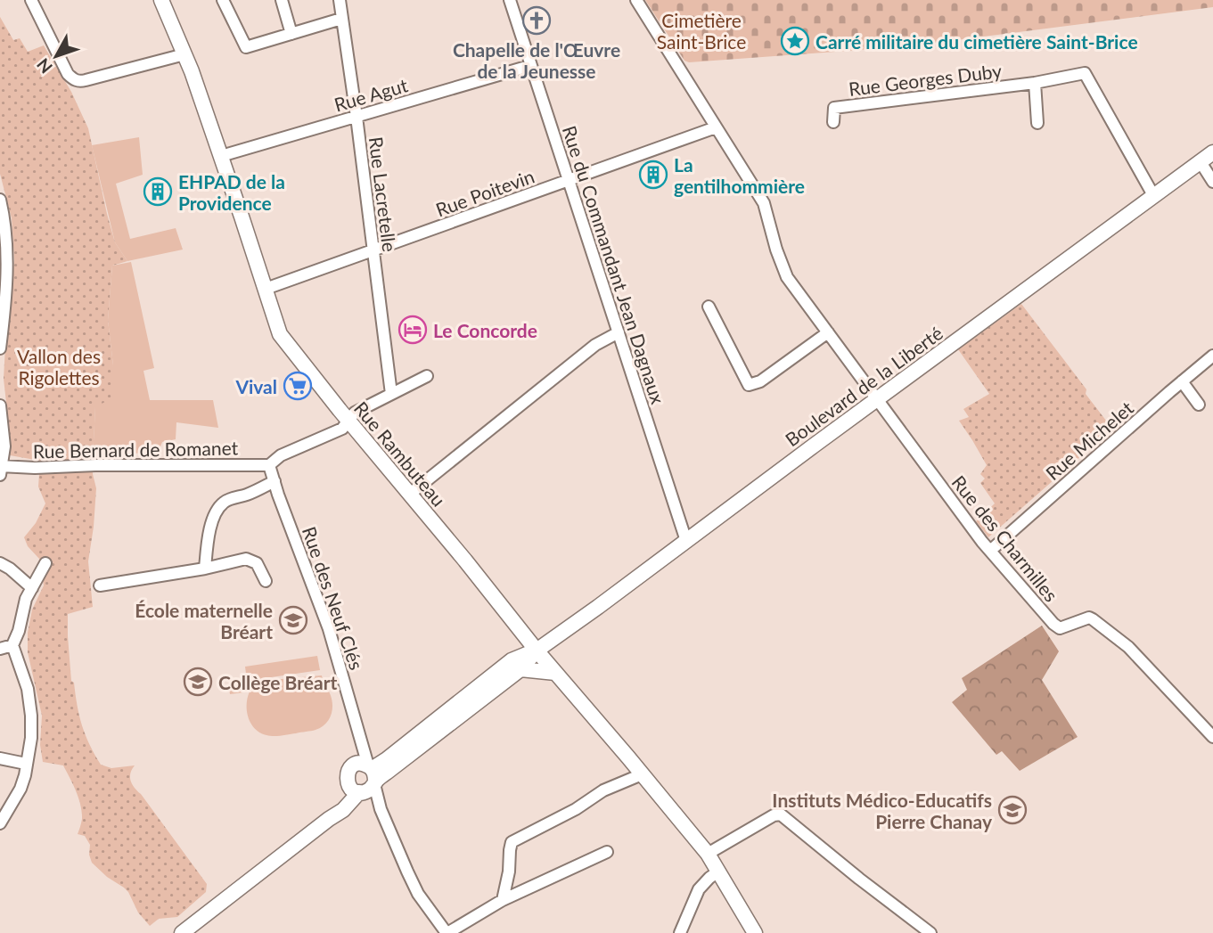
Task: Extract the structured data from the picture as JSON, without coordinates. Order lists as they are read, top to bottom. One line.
{"streets":{"main road":["Boulevard de la Liberté","Rue Rambuteau"],"street":["Rue Georges Duby","Rue Agut","Rue Poitevin","Rue Lacretelle","Rue du Commandant Jean Dagnaux","Rue Michelet","Rue Bernard de Romanet","Rue des Charmilles","Rue des Neuf Clés"]},"crossings":[["Rue Georges Duby","Boulevard de la Liberté"],["Rue Agut","Rue Lacretelle"],["Rue Agut","Rue du Commandant Jean Dagnaux"],["Rue Agut","Rue Rambuteau"],["Rue Poitevin","Rue Lacretelle"],["Rue Poitevin","Rue du Commandant Jean Dagnaux"],["Rue Poitevin","Rue Rambuteau"],["Rue Poitevin","Rue des Charmilles"],["Rue du Commandant Jean Dagnaux","Boulevard de la Liberté"],["Boulevard de la Liberté","Rue Rambuteau"],["Boulevard de la Liberté","Rue des Charmilles"],["Rue Michelet","Rue des Charmilles"],["Rue Bernard de Romanet","Rue des Neuf Clés"]],"parks":["Cimetière Saint-Brice","Vallon des Rigolettes"],"places":{"church":["Chapelle de l'Œuvre de la Jeunesse"],"place":["Carré militaire du cimetière Saint-Brice"],"building":["La gentilhommière","EHPAD de la Providence"],"hotel":["Le Concorde"],"supermarket":["Vival"],"school or university":["École maternelle Bréart","Collège Bréart","Instituts Médico-Educatifs Pierre Chanay"]},"north":"bottom left"}
